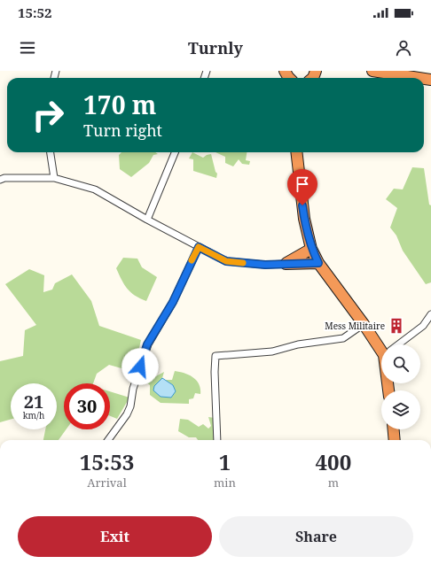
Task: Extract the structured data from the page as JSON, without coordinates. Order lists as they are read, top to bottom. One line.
{"places":{"building":["Mess Militaire"]},"page":{"status":"15:52","header":"Turnly","turn":["170 m","Turn right"],"speed":"21 km/h","limit":"30","eta":["15:53","Arrival","1","min","400","m"],"buttons":["Exit","Share"]}}
